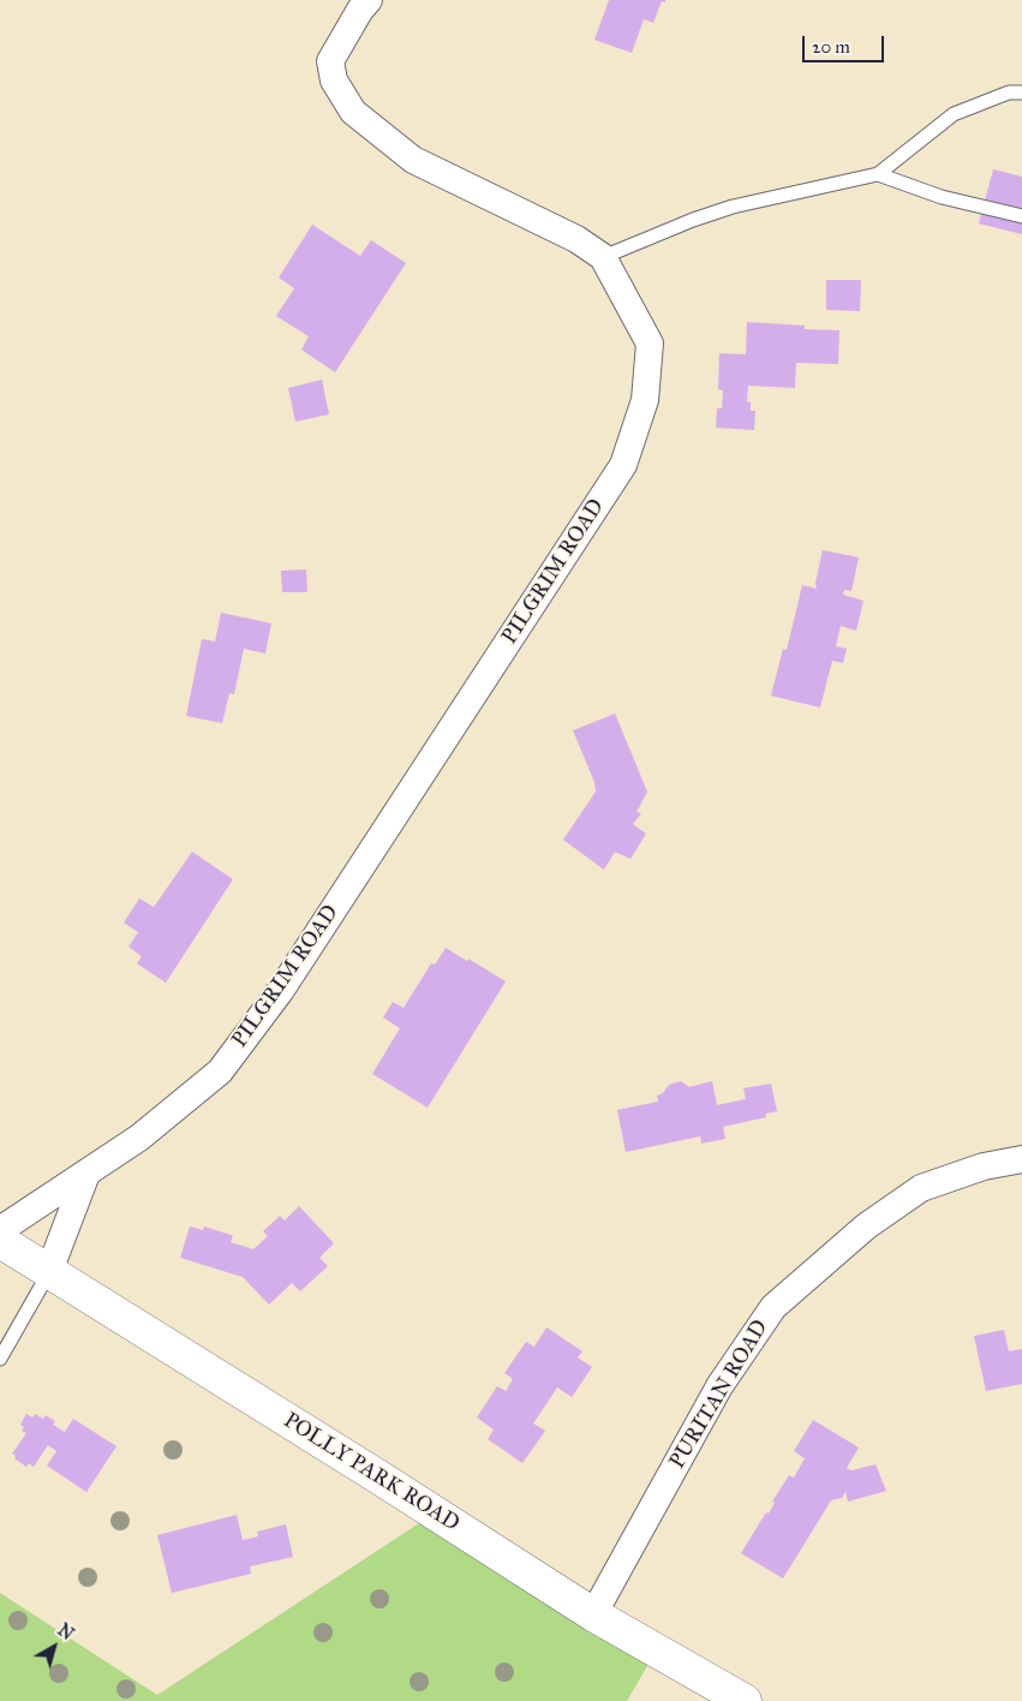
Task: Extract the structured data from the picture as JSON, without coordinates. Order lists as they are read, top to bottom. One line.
{"streets":{"street":["PILGRIM ROAD","PURITAN ROAD","POLLY PARK ROAD"]},"crossings":[["PURITAN ROAD","POLLY PARK ROAD"]],"scale_bar":"20 m","north":"top right"}
